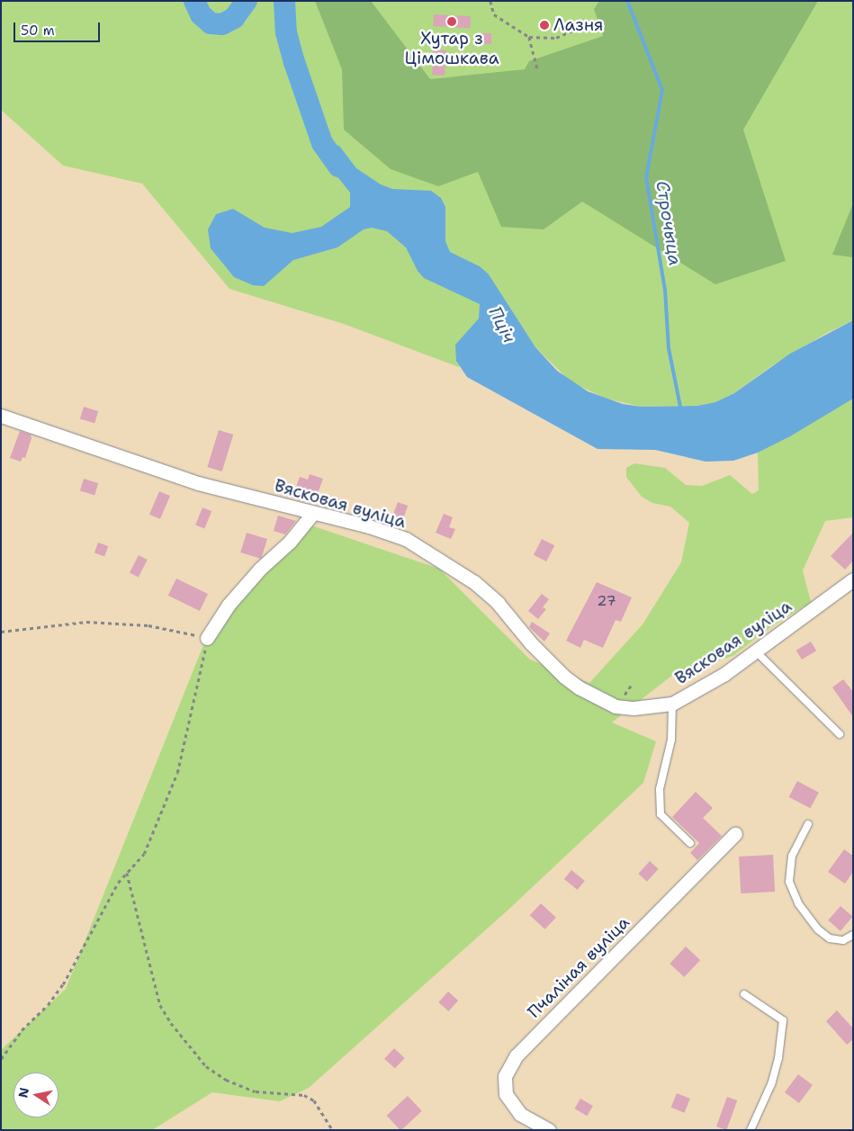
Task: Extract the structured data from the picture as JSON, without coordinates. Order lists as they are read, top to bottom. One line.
{"streets":{"street":["Вясковая вуліца","Пчаліная вуліца"]},"water":["Строчыца","Пціч"],"places":["Хутар з Цімошкава","Лазня"],"house_numbers":["27"],"scale_bar":"50 m","north":"left"}
